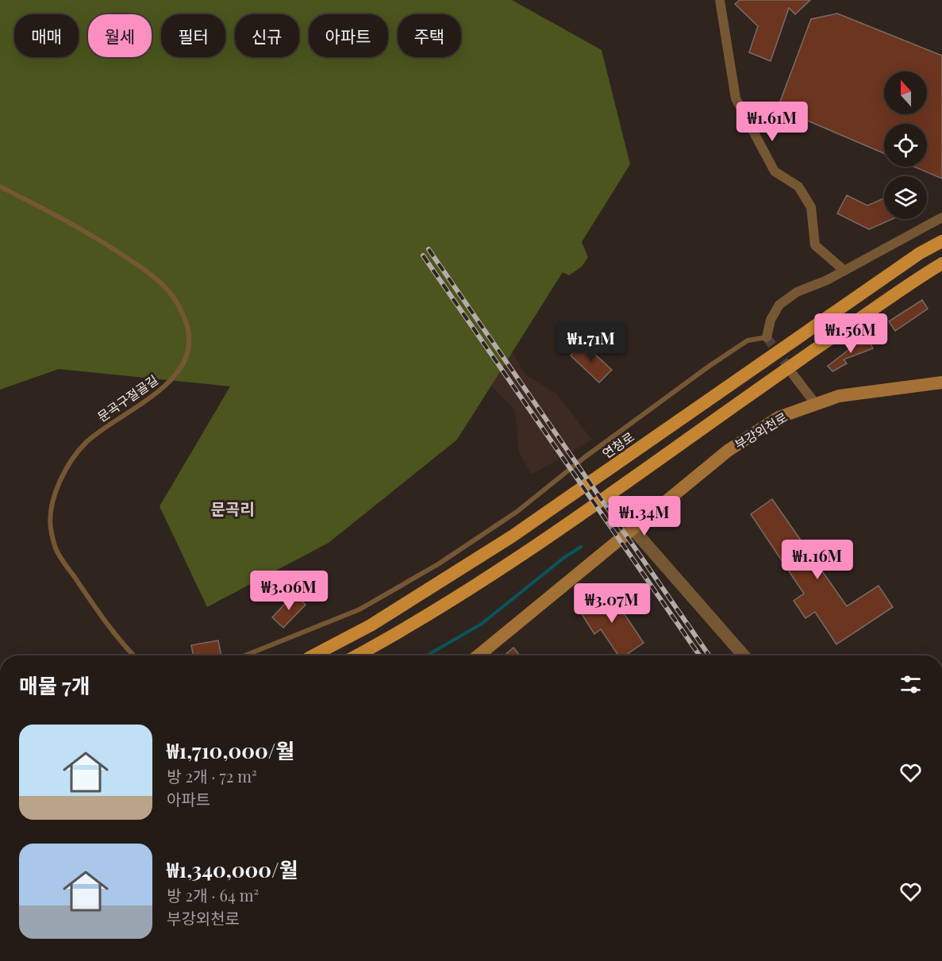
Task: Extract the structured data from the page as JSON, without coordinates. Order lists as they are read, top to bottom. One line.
{"streets":{"main road":["부강외천로","연청로"],"lane":["문곡구절골길"]},"districts":["문곡리"],"north":"top","page":{"chip":["매매","월세","필터","신규","아파트","주택"],"price":["₩1.61M","₩1.56M","₩1.71M","₩1.34M","₩1.16M","₩3.06M","₩3.07M"],"heading":"매물 7개","list":[{"name":"₩1,710,000/월","note":"방 2개 · 72 m² · 아파트"},{"name":"₩1,340,000/월","note":"방 2개 · 64 m² · 부강외천로"}]}}
